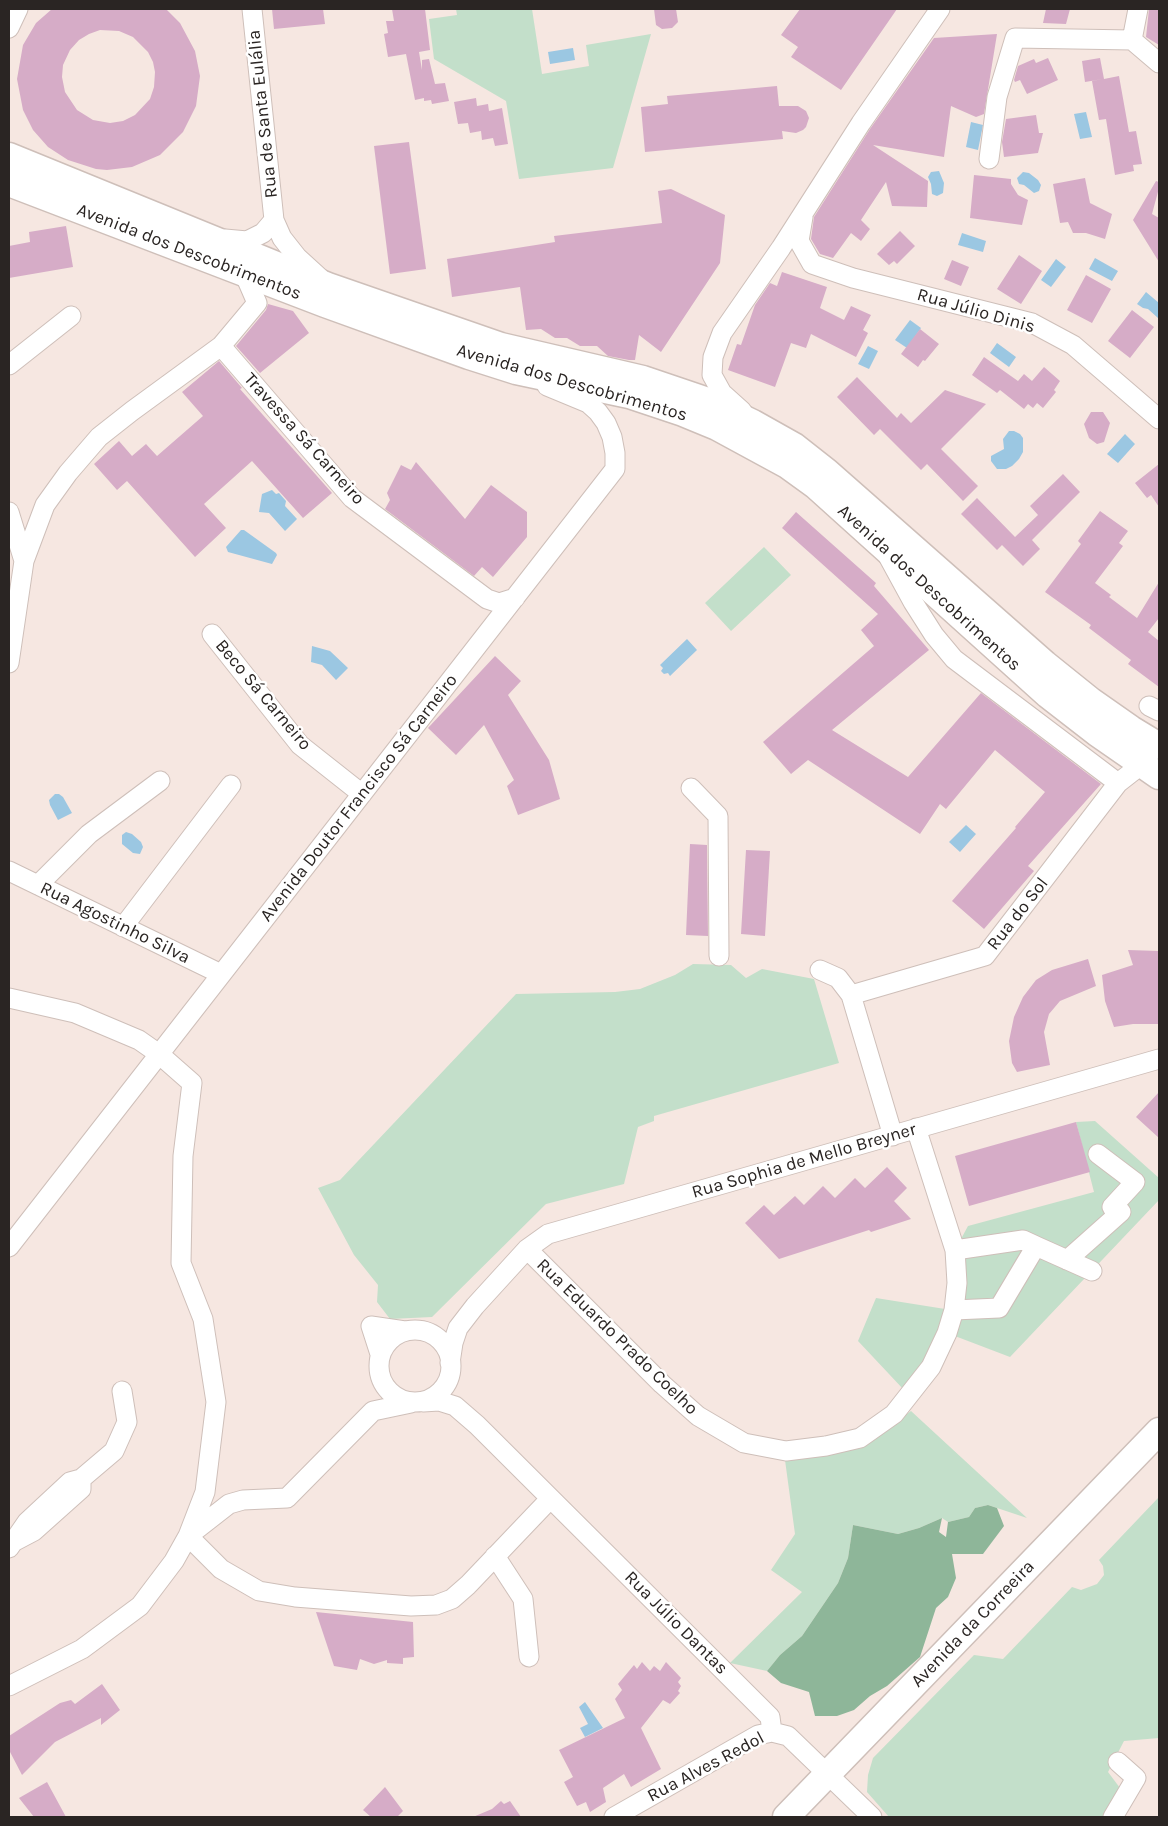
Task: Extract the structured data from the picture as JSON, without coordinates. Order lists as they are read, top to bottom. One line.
{"streets":{"main road":["Avenida dos Descobrimentos","Avenida da Correeira"],"street":["Rua de Santa Eulália","Rua Júlio Dinis","Travessa Sá Carneiro","Beco Sá Carneiro","Avenida Doutor Francisco Sá Carneiro","Rua do Sol","Rua Agostinho Silva","Rua Sophia de Mello Breyner","Rua Eduardo Prado Coelho","Rua Júlio Dantas","Rua Alves Redol"]},"crossings":[["Avenida dos Descobrimentos","Avenida Doutor Francisco Sá Carneiro"],["Avenida dos Descobrimentos","Rua do Sol"],["Travessa Sá Carneiro","Avenida Doutor Francisco Sá Carneiro"],["Beco Sá Carneiro","Avenida Doutor Francisco Sá Carneiro"],["Avenida Doutor Francisco Sá Carneiro","Rua Agostinho Silva"],["Rua Sophia de Mello Breyner","Rua Eduardo Prado Coelho"],["Rua Sophia de Mello Breyner","Rua Júlio Dantas"],["Rua Júlio Dantas","Rua Alves Redol"]]}
